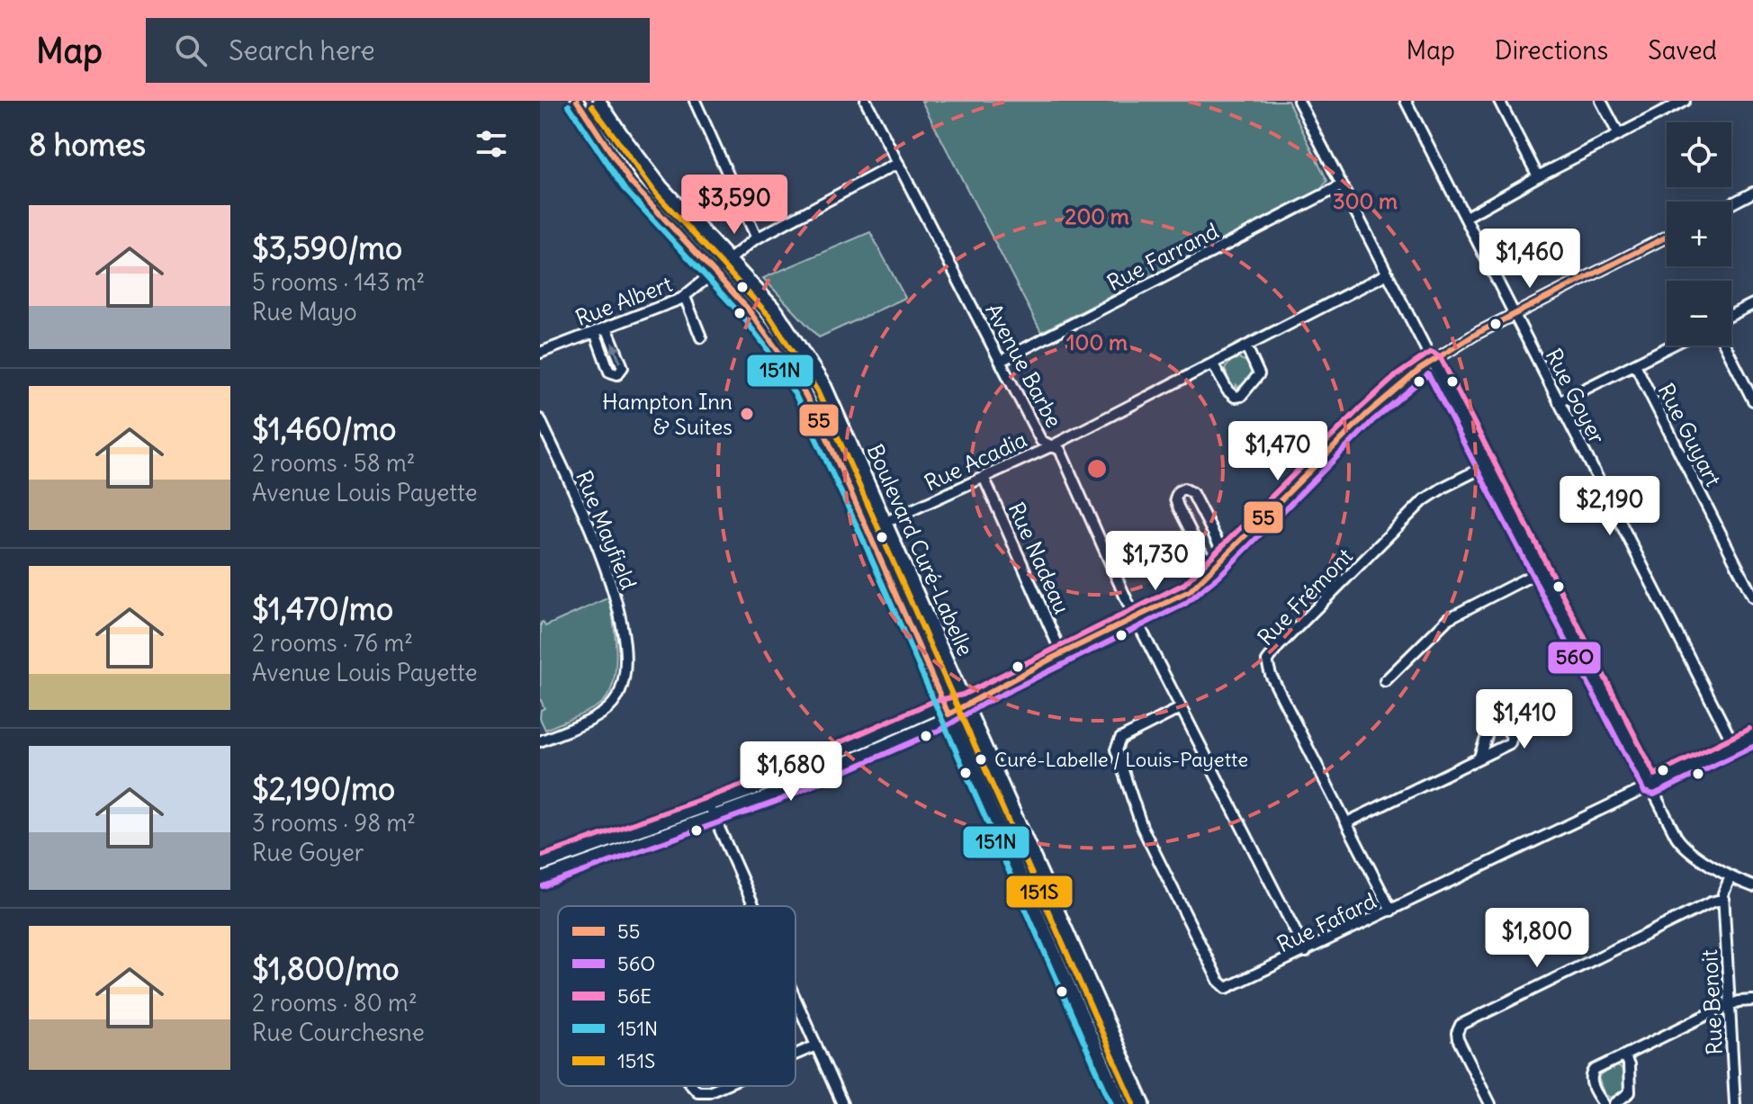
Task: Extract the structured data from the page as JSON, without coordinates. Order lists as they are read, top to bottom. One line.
{"streets":{"main road":["Boulevard Curé-Labelle"],"street":["Rue Farrand","Rue Albert","Avenue Barbe","Rue Goyer","Rue Guyart","Rue Acadia","Rue Mayfield","Rue Nadeau","Rue Frémont","Rue Fafard","Rue Benoit"]},"crossings":[["Rue Farrand","Avenue Barbe"],["Rue Albert","Avenue Barbe"],["Rue Albert","Boulevard Curé-Labelle"],["Avenue Barbe","Rue Acadia"],["Avenue Barbe","Rue Fafard"],["Rue Goyer","Rue Fafard"],["Rue Acadia","Boulevard Curé-Labelle"],["Rue Acadia","Rue Nadeau"],["Rue Frémont","Rue Fafard"]],"places":["Hampton Inn & Suites","Curé-Labelle / Louis-Payette"],"lines":["transit line 55","transit line 151N","transit line 151S","transit line 56E","transit line 56O"],"legend":["55","56O","56E","151N","151S"],"page":{"header":"Map","search":"Search here","nav":["Map","Directions","Saved"],"heading":"8 homes","map_buttons":["+","−"],"price":["$3,590","$1,460","$1,470","$2,190","$1,730","$1,410","$1,680","$1,800"],"list":[{"name":"$3,590/mo","note":"5 rooms · 143 m² · Rue Mayo"},{"name":"$1,460/mo","note":"2 rooms · 58 m² · Avenue Louis Payette"},{"name":"$1,470/mo","note":"2 rooms · 76 m² · Avenue Louis Payette"},{"name":"$2,190/mo","note":"3 rooms · 98 m² · Rue Goyer"},{"name":"$1,800/mo","note":"2 rooms · 80 m² · Rue Courchesne"}]},"rings":["300 m","200 m","100 m"]}
